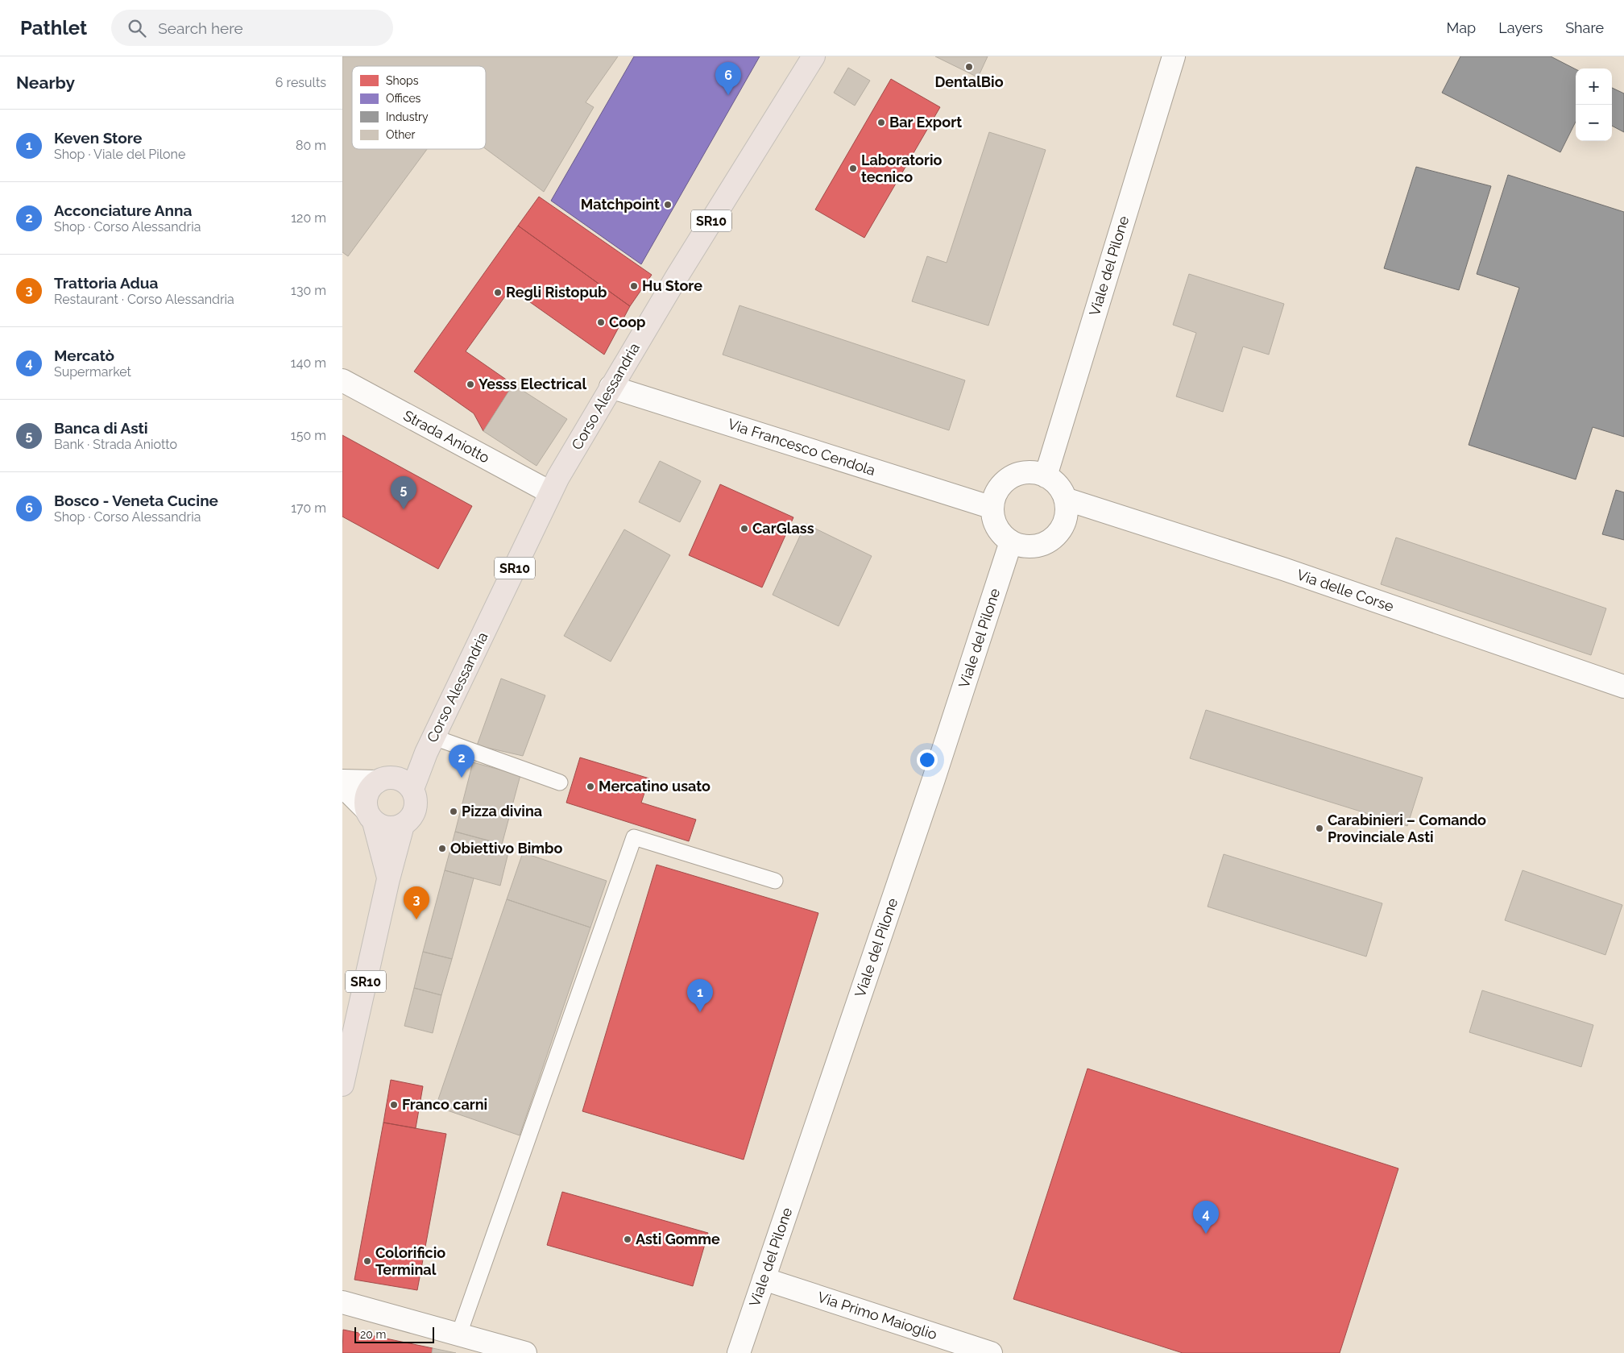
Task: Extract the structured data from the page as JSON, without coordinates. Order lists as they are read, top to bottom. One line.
{"streets":{"main road":["SR10","Corso Alessandria"],"street":["Viale del Pilone","Strada Aniotto","Via Francesco Cendola","Via delle Corse","Via Primo Maioglio"]},"crossings":[["Viale del Pilone","Via Francesco Cendola"],["Viale del Pilone","Via delle Corse"],["Viale del Pilone","Via Primo Maioglio"],["Corso Alessandria","Strada Aniotto"],["Corso Alessandria","Via Francesco Cendola"],["Via Francesco Cendola","Via delle Corse"]],"places":["DentalBio","Bar Export","Laboratorio tecnico","Matchpoint","Hu Store","Regli Ristopub","Coop","Yesss Electrical","CarGlass","Mercatino usato","Pizza divina","Carabinieri – Comando Provinciale Asti","Obiettivo Bimbo","Franco carni","Asti Gomme","Colorificio Terminal"],"legend":["Shops","Offices","Industry","Other"],"scale_bar":"20 m","page":{"header":"Pathlet","search":"Search here","nav":["Map","Layers","Share"],"heading":["Nearby","6 results"],"pins":["6","5","2","3","1","4"],"map_buttons":["+","−"],"list":[{"mark":"1","name":"Keven Store","note":"Shop · Viale del Pilone","value":"80 m"},{"mark":"2","name":"Acconciature Anna","note":"Shop · Corso Alessandria","value":"120 m"},{"mark":"3","name":"Trattoria Adua","note":"Restaurant · Corso Alessandria","value":"130 m"},{"mark":"4","name":"Mercatò","note":"Supermarket","value":"140 m"},{"mark":"5","name":"Banca di Asti","note":"Bank · Strada Aniotto","value":"150 m"},{"mark":"6","name":"Bosco - Veneta Cucine","note":"Shop · Corso Alessandria","value":"170 m"}],"scale":"20 m"}}
